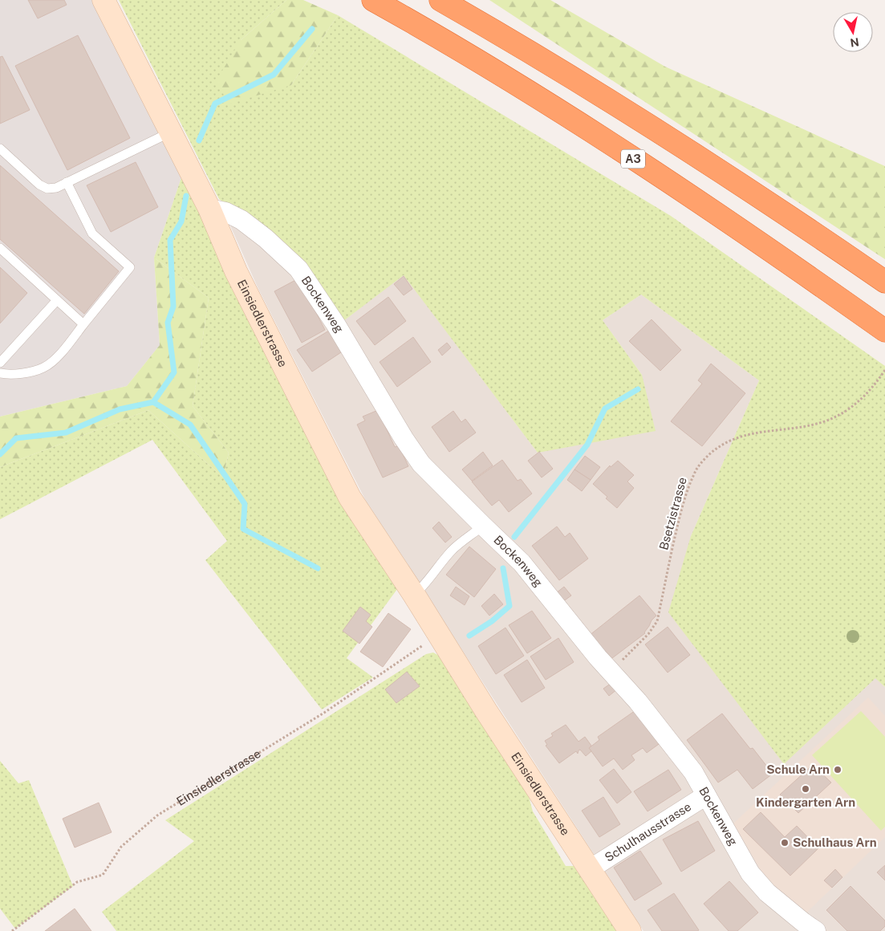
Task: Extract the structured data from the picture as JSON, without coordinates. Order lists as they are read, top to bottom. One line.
{"streets":{"highway":["A3"],"street":["Bockenweg","Einsiedlerstrasse","Schulhausstrasse"],"path":["Bsetzistrasse"]},"crossings":[["Bockenweg","Einsiedlerstrasse"],["Bockenweg","Bsetzistrasse"],["Bockenweg","Schulhausstrasse"],["Einsiedlerstrasse","Schulhausstrasse"]],"places":["Schule Arn","Kindergarten Arn","Schulhaus Arn"],"north":"bottom"}
